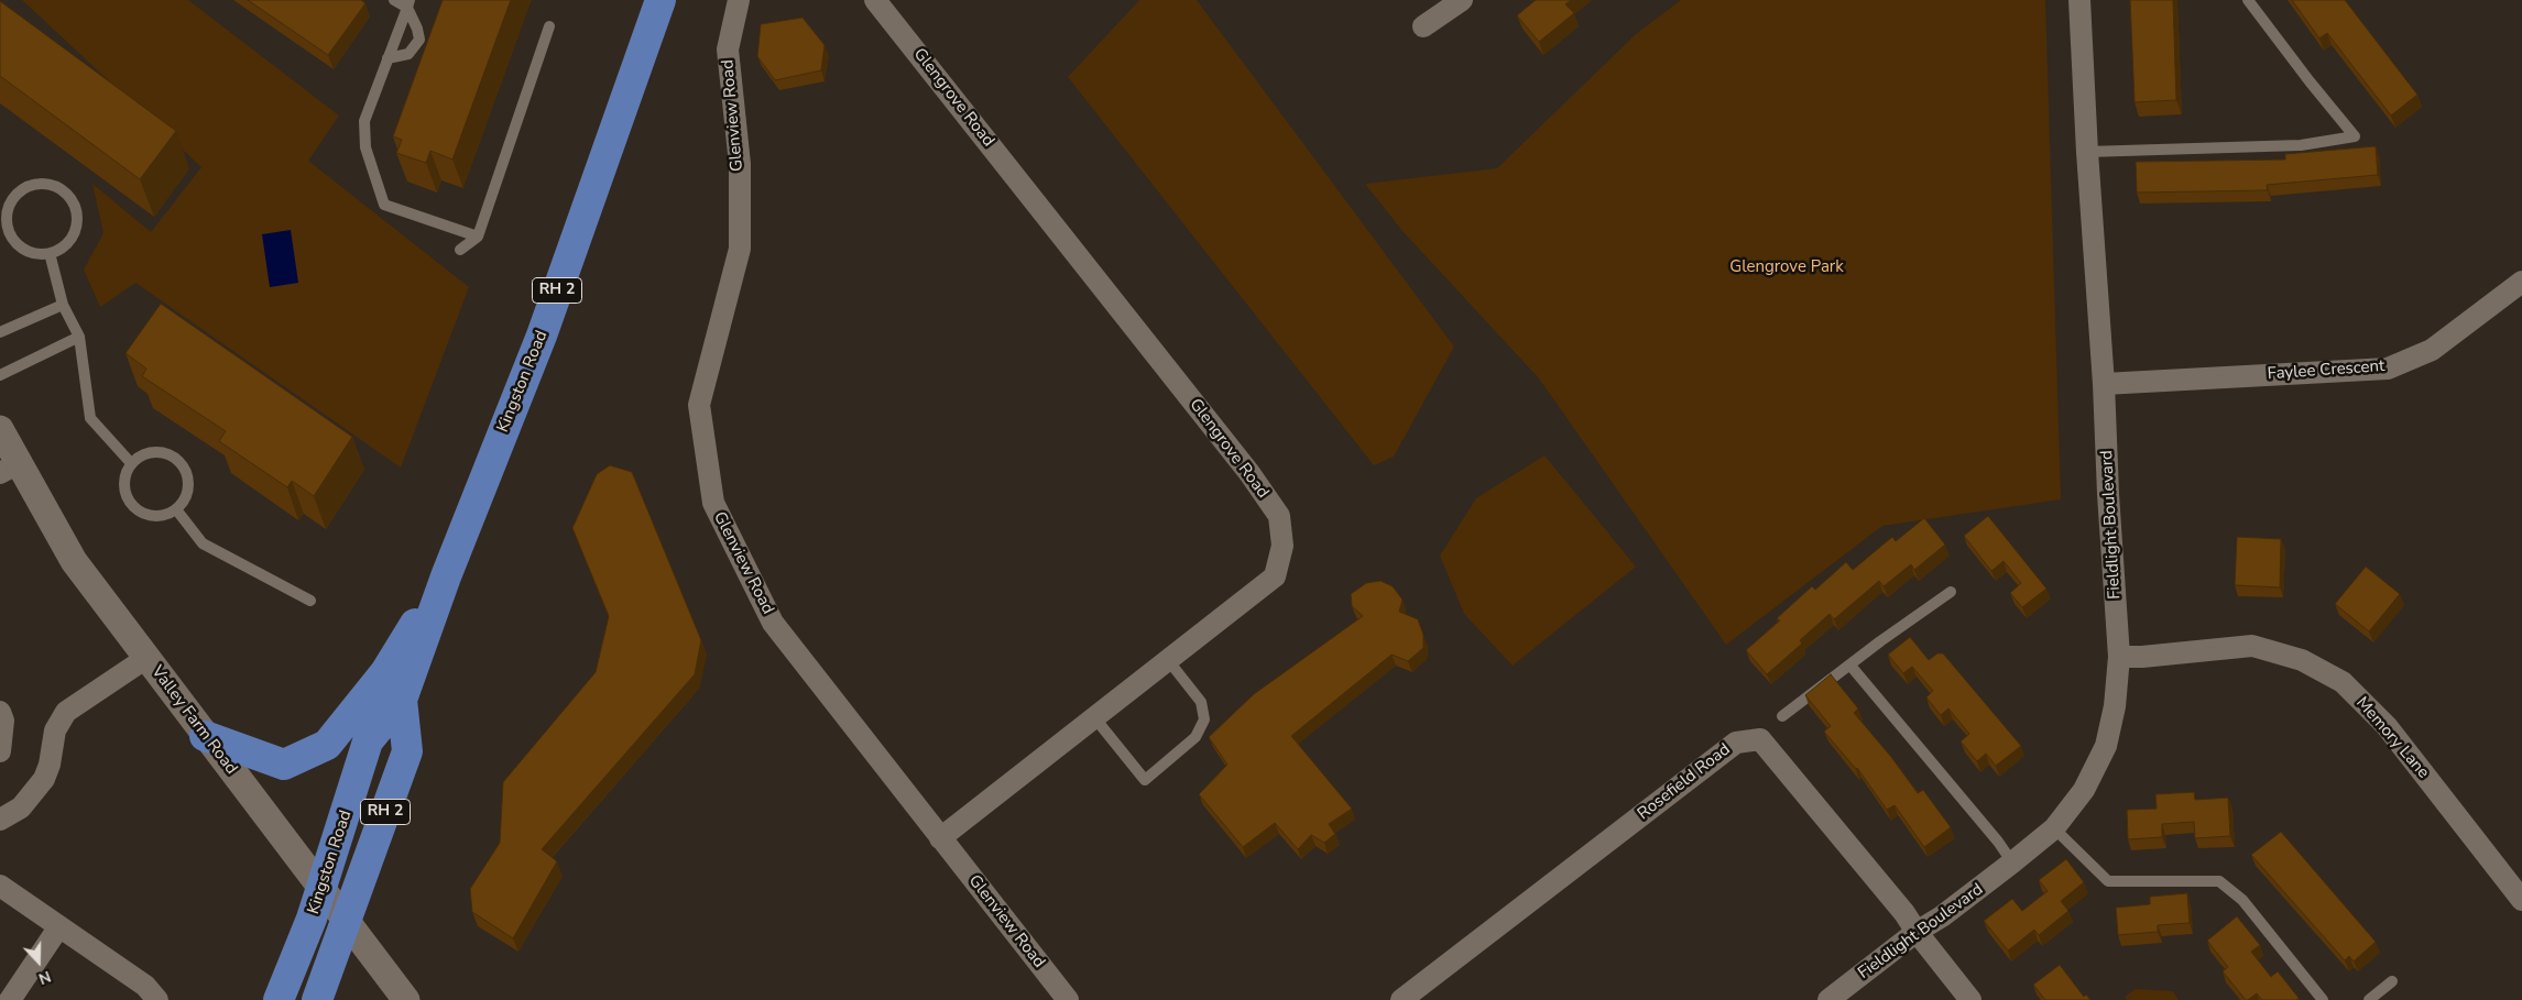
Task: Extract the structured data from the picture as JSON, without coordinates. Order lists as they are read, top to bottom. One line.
{"streets":{"main road":["RH 2","Kingston Road"],"street":["Glengrove Road","Glenview Road","Faylee Crescent","Fieldlight Boulevard","Valley Farm Road","Memory Lane","Rosefield Road"]},"crossings":[["Glengrove Road","Glenview Road"],["Faylee Crescent","Fieldlight Boulevard"],["Kingston Road","Valley Farm Road"],["Fieldlight Boulevard","Memory Lane"],["Fieldlight Boulevard","Rosefield Road"]],"parks":["Glengrove Park"],"north":"bottom"}
